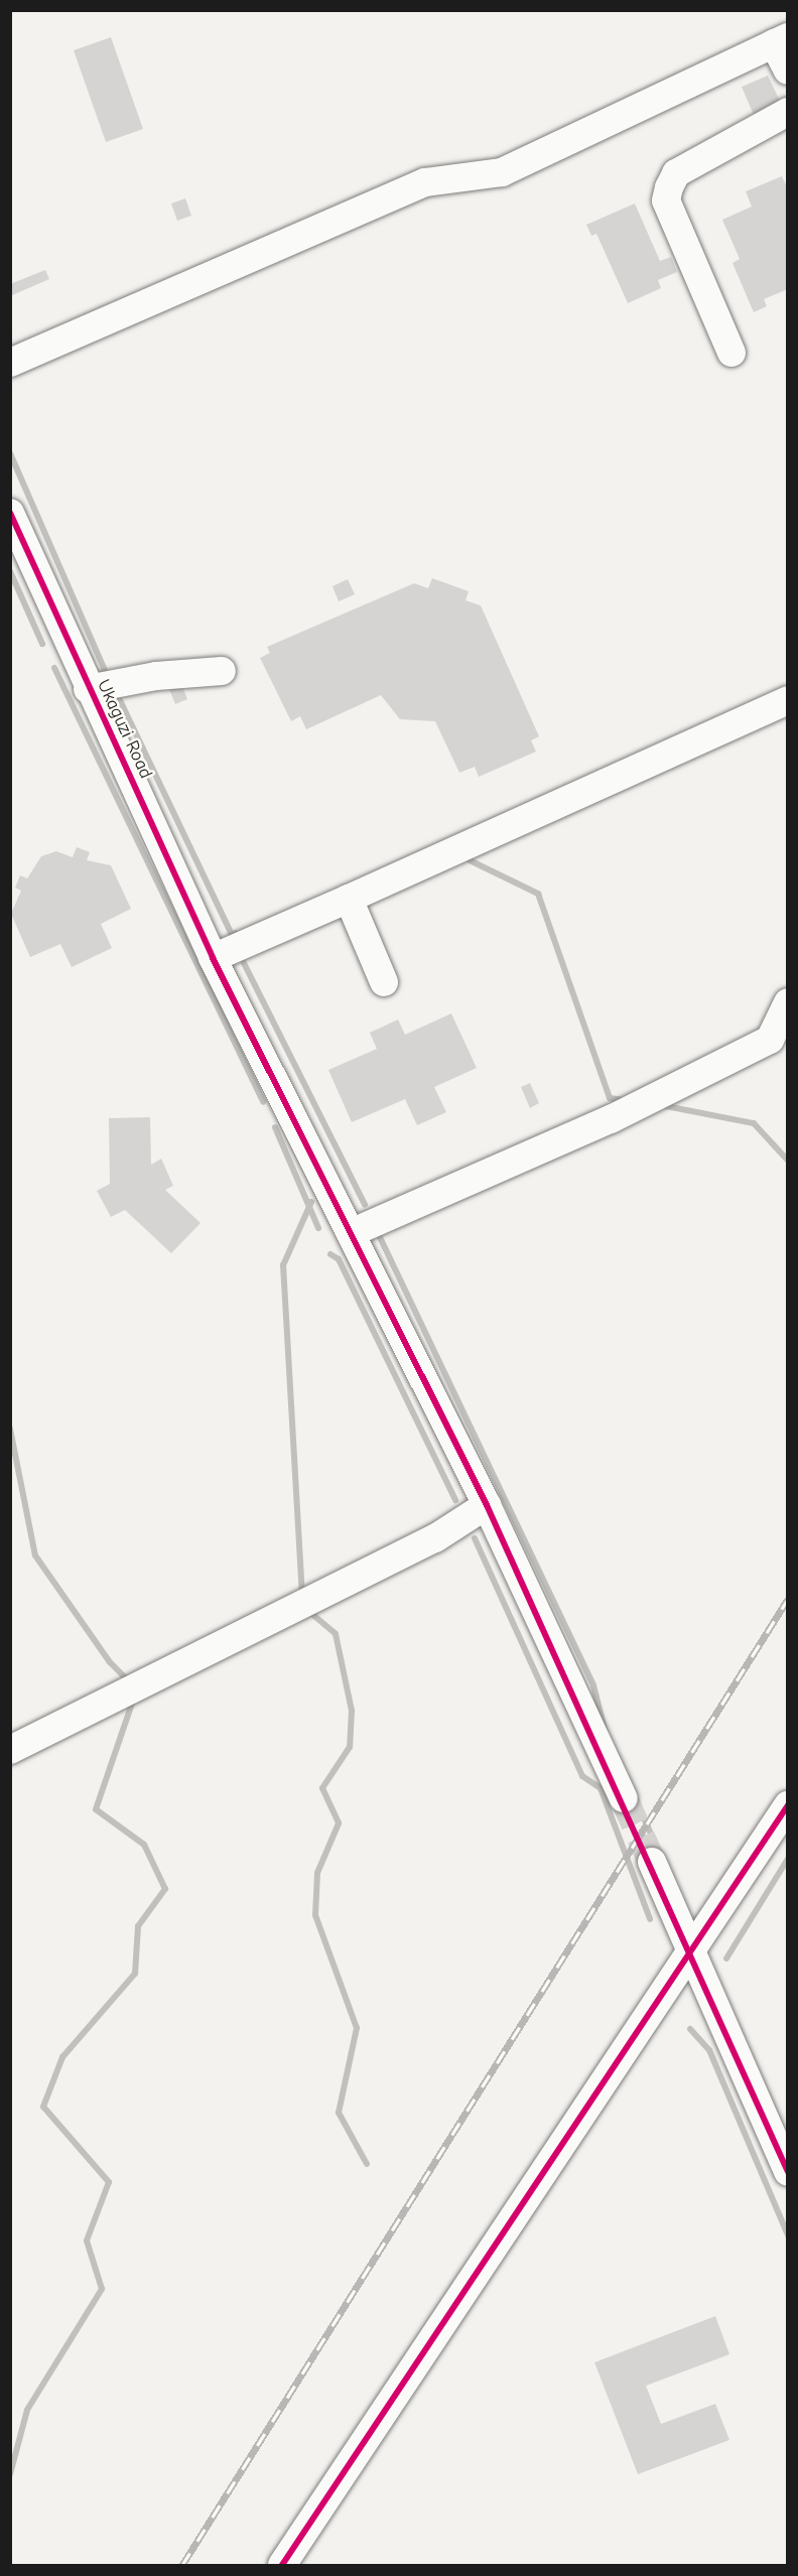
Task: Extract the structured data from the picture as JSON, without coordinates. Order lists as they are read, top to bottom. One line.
{"streets":{"street":["Ukaguzi Road"]}}
